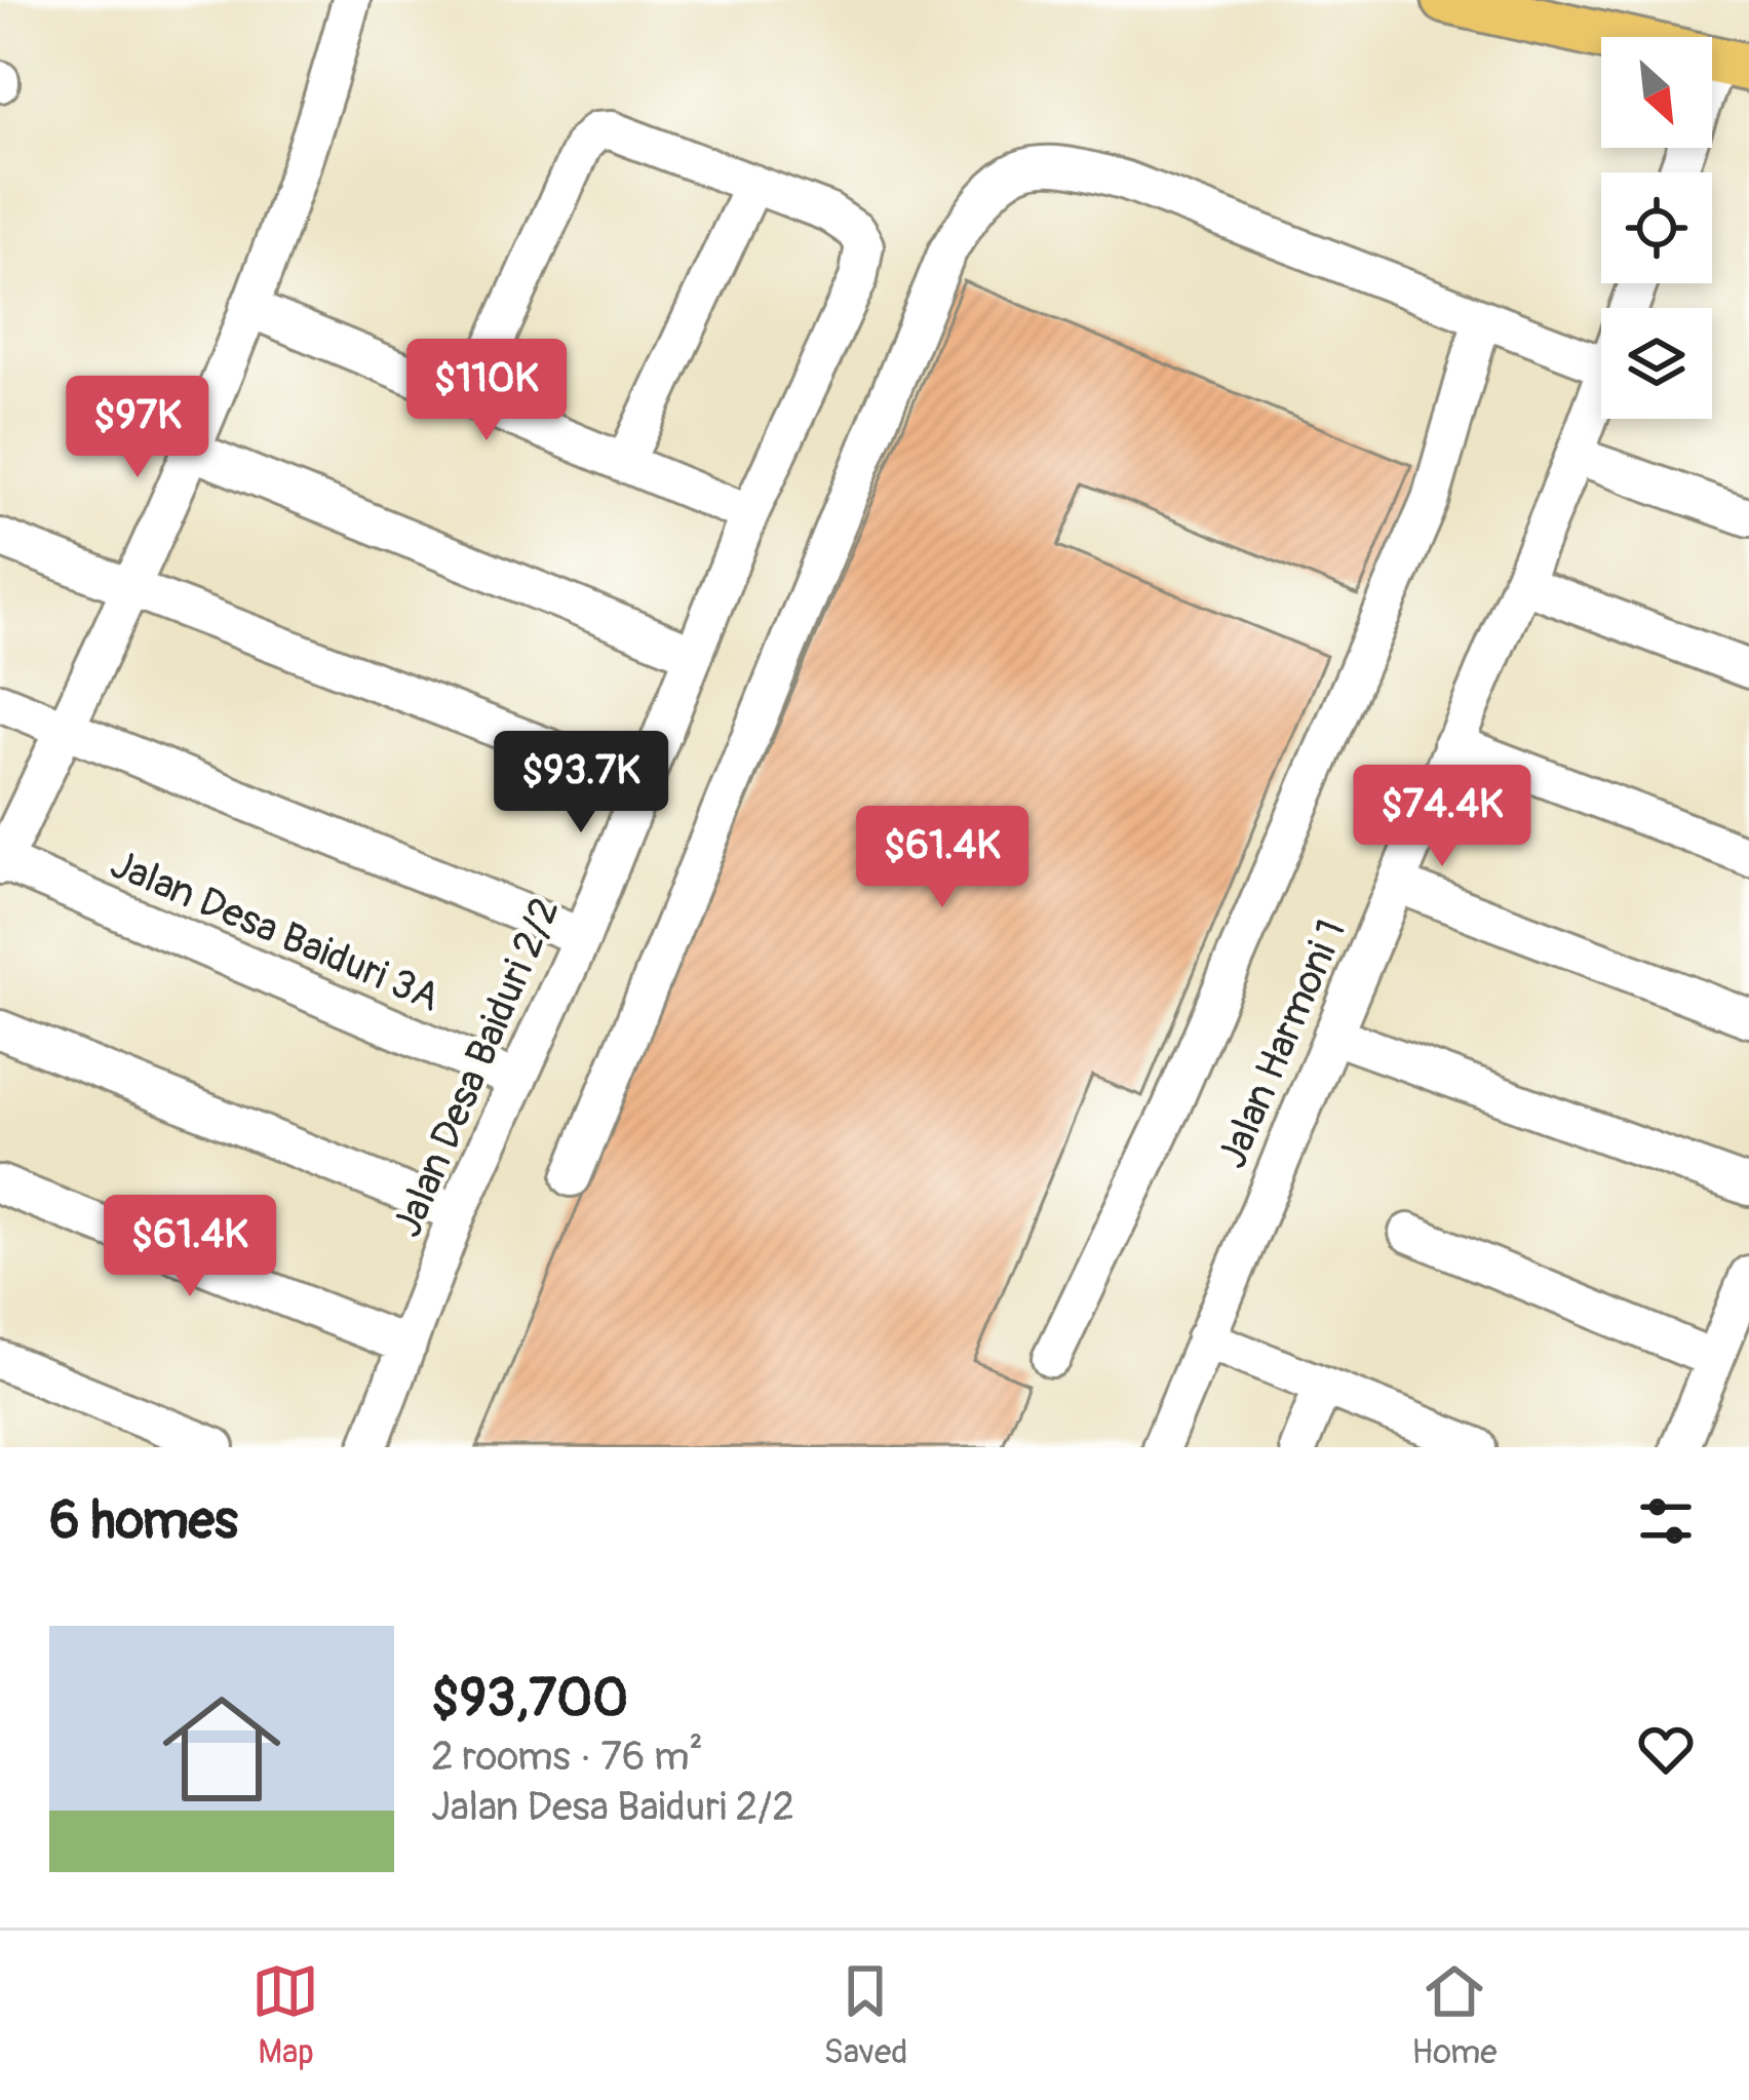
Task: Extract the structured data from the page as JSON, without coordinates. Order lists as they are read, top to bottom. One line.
{"streets":{"street":["Jalan Desa Baiduri 3A","Jalan Harmoni 1","Jalan Desa Baiduri 2/2"]},"crossings":[["Jalan Desa Baiduri 3A","Jalan Desa Baiduri 2/2"]],"north":"bottom right","page":{"price":["$110K","$97K","$93.7K","$74.4K","$61.4K","$61.4K"],"heading":"6 homes","list":[{"name":"$93,700","note":"2 rooms · 76 m² · Jalan Desa Baiduri 2/2"}],"tabs":["Map","Saved","Home"]}}
